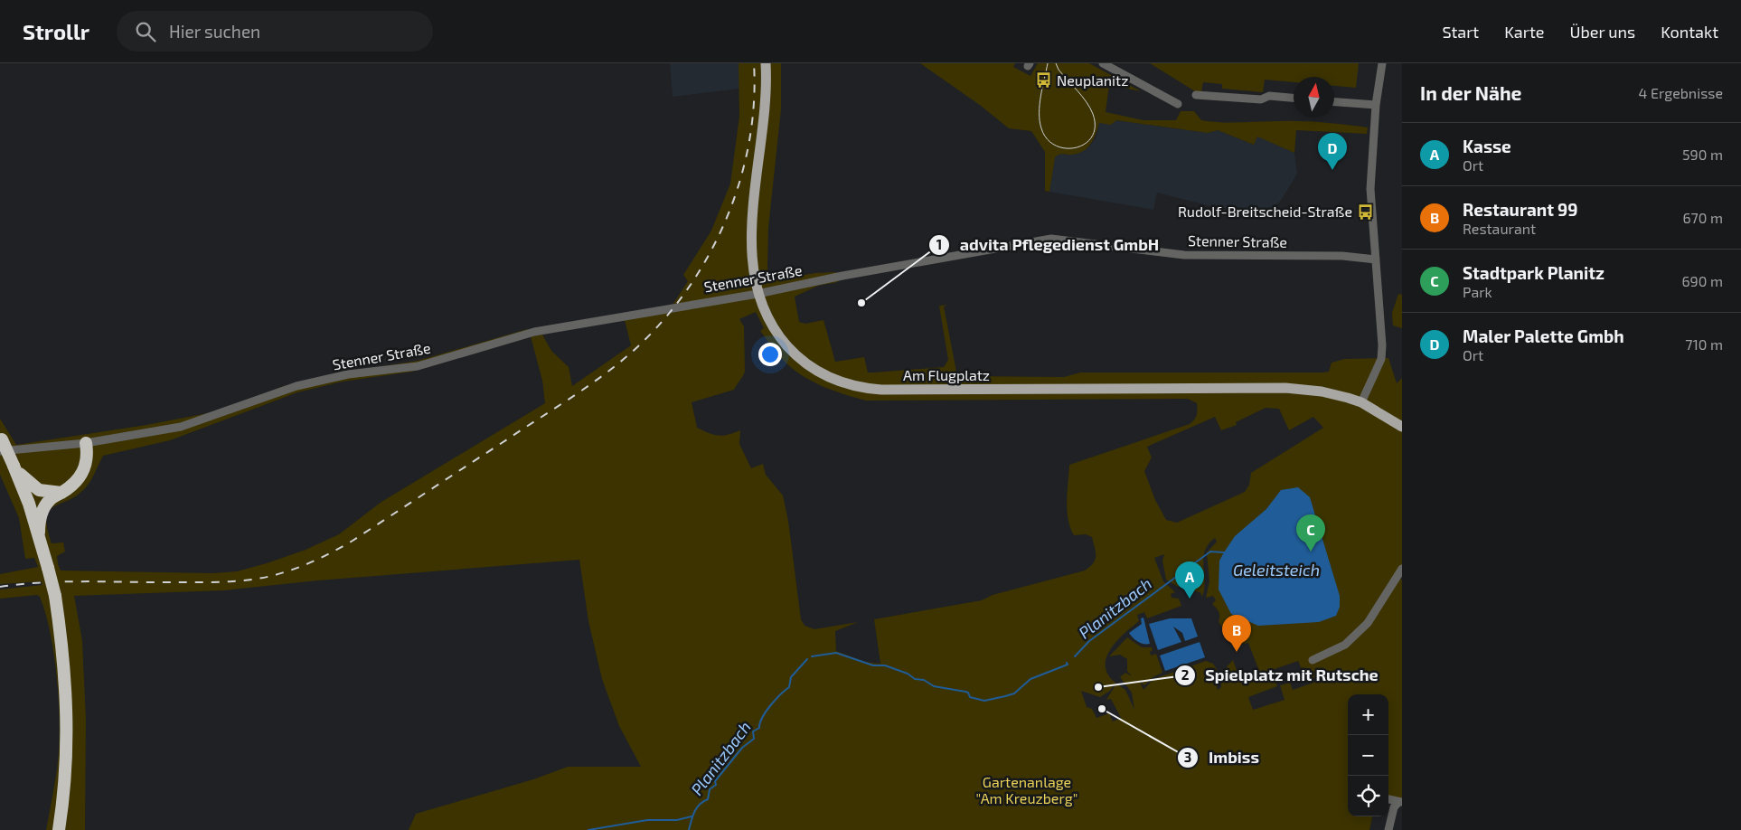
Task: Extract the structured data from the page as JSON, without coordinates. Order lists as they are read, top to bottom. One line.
{"streets":{"main road":["Am Flugplatz"],"street":["Stenner Straße"]},"crossings":[["Stenner Straße","Am Flugplatz"]],"water":["Geleitsteich","Planitzbach"],"parks":["Gartenanlage \"Am Kreuzberg\""],"places":{"bus stop":["Neuplanitz","Rudolf-Breitscheid-Straße"],"other":["advita Pflegedienst GmbH","Spielplatz mit Rutsche","Imbiss"]},"north":"top","page":{"header":"Strollr","search":"Hier suchen","nav":["Start","Karte","Über uns","Kontakt"],"heading":["In der Nähe","4 Ergebnisse"],"list":[{"mark":"A","name":"Kasse","note":"Ort","value":"590 m"},{"mark":"B","name":"Restaurant 99","note":"Restaurant","value":"670 m"},{"mark":"C","name":"Stadtpark Planitz","note":"Park","value":"690 m"},{"mark":"D","name":"Maler Palette Gmbh","note":"Ort","value":"710 m"}],"pins":["D","C","A","B"],"map_buttons":["+","−"]}}
